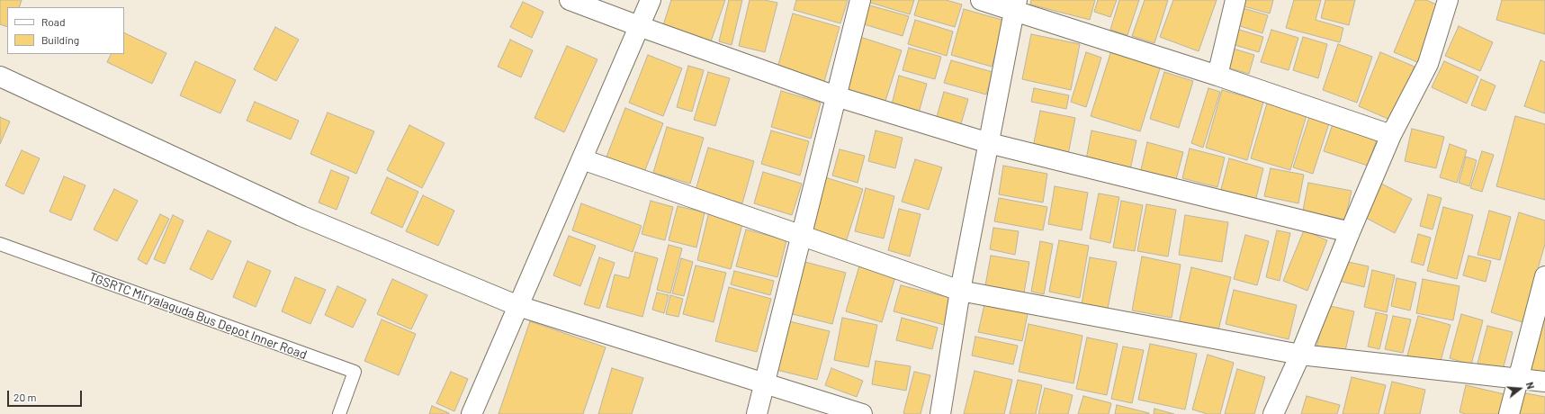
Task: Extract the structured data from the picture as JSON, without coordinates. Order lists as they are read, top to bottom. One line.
{"streets":{"lane":["TGSRTC Miryalaguda Bus Depot Inner Road"]},"legend":["Road","Building"],"scale_bar":"20 m","north":"right"}
